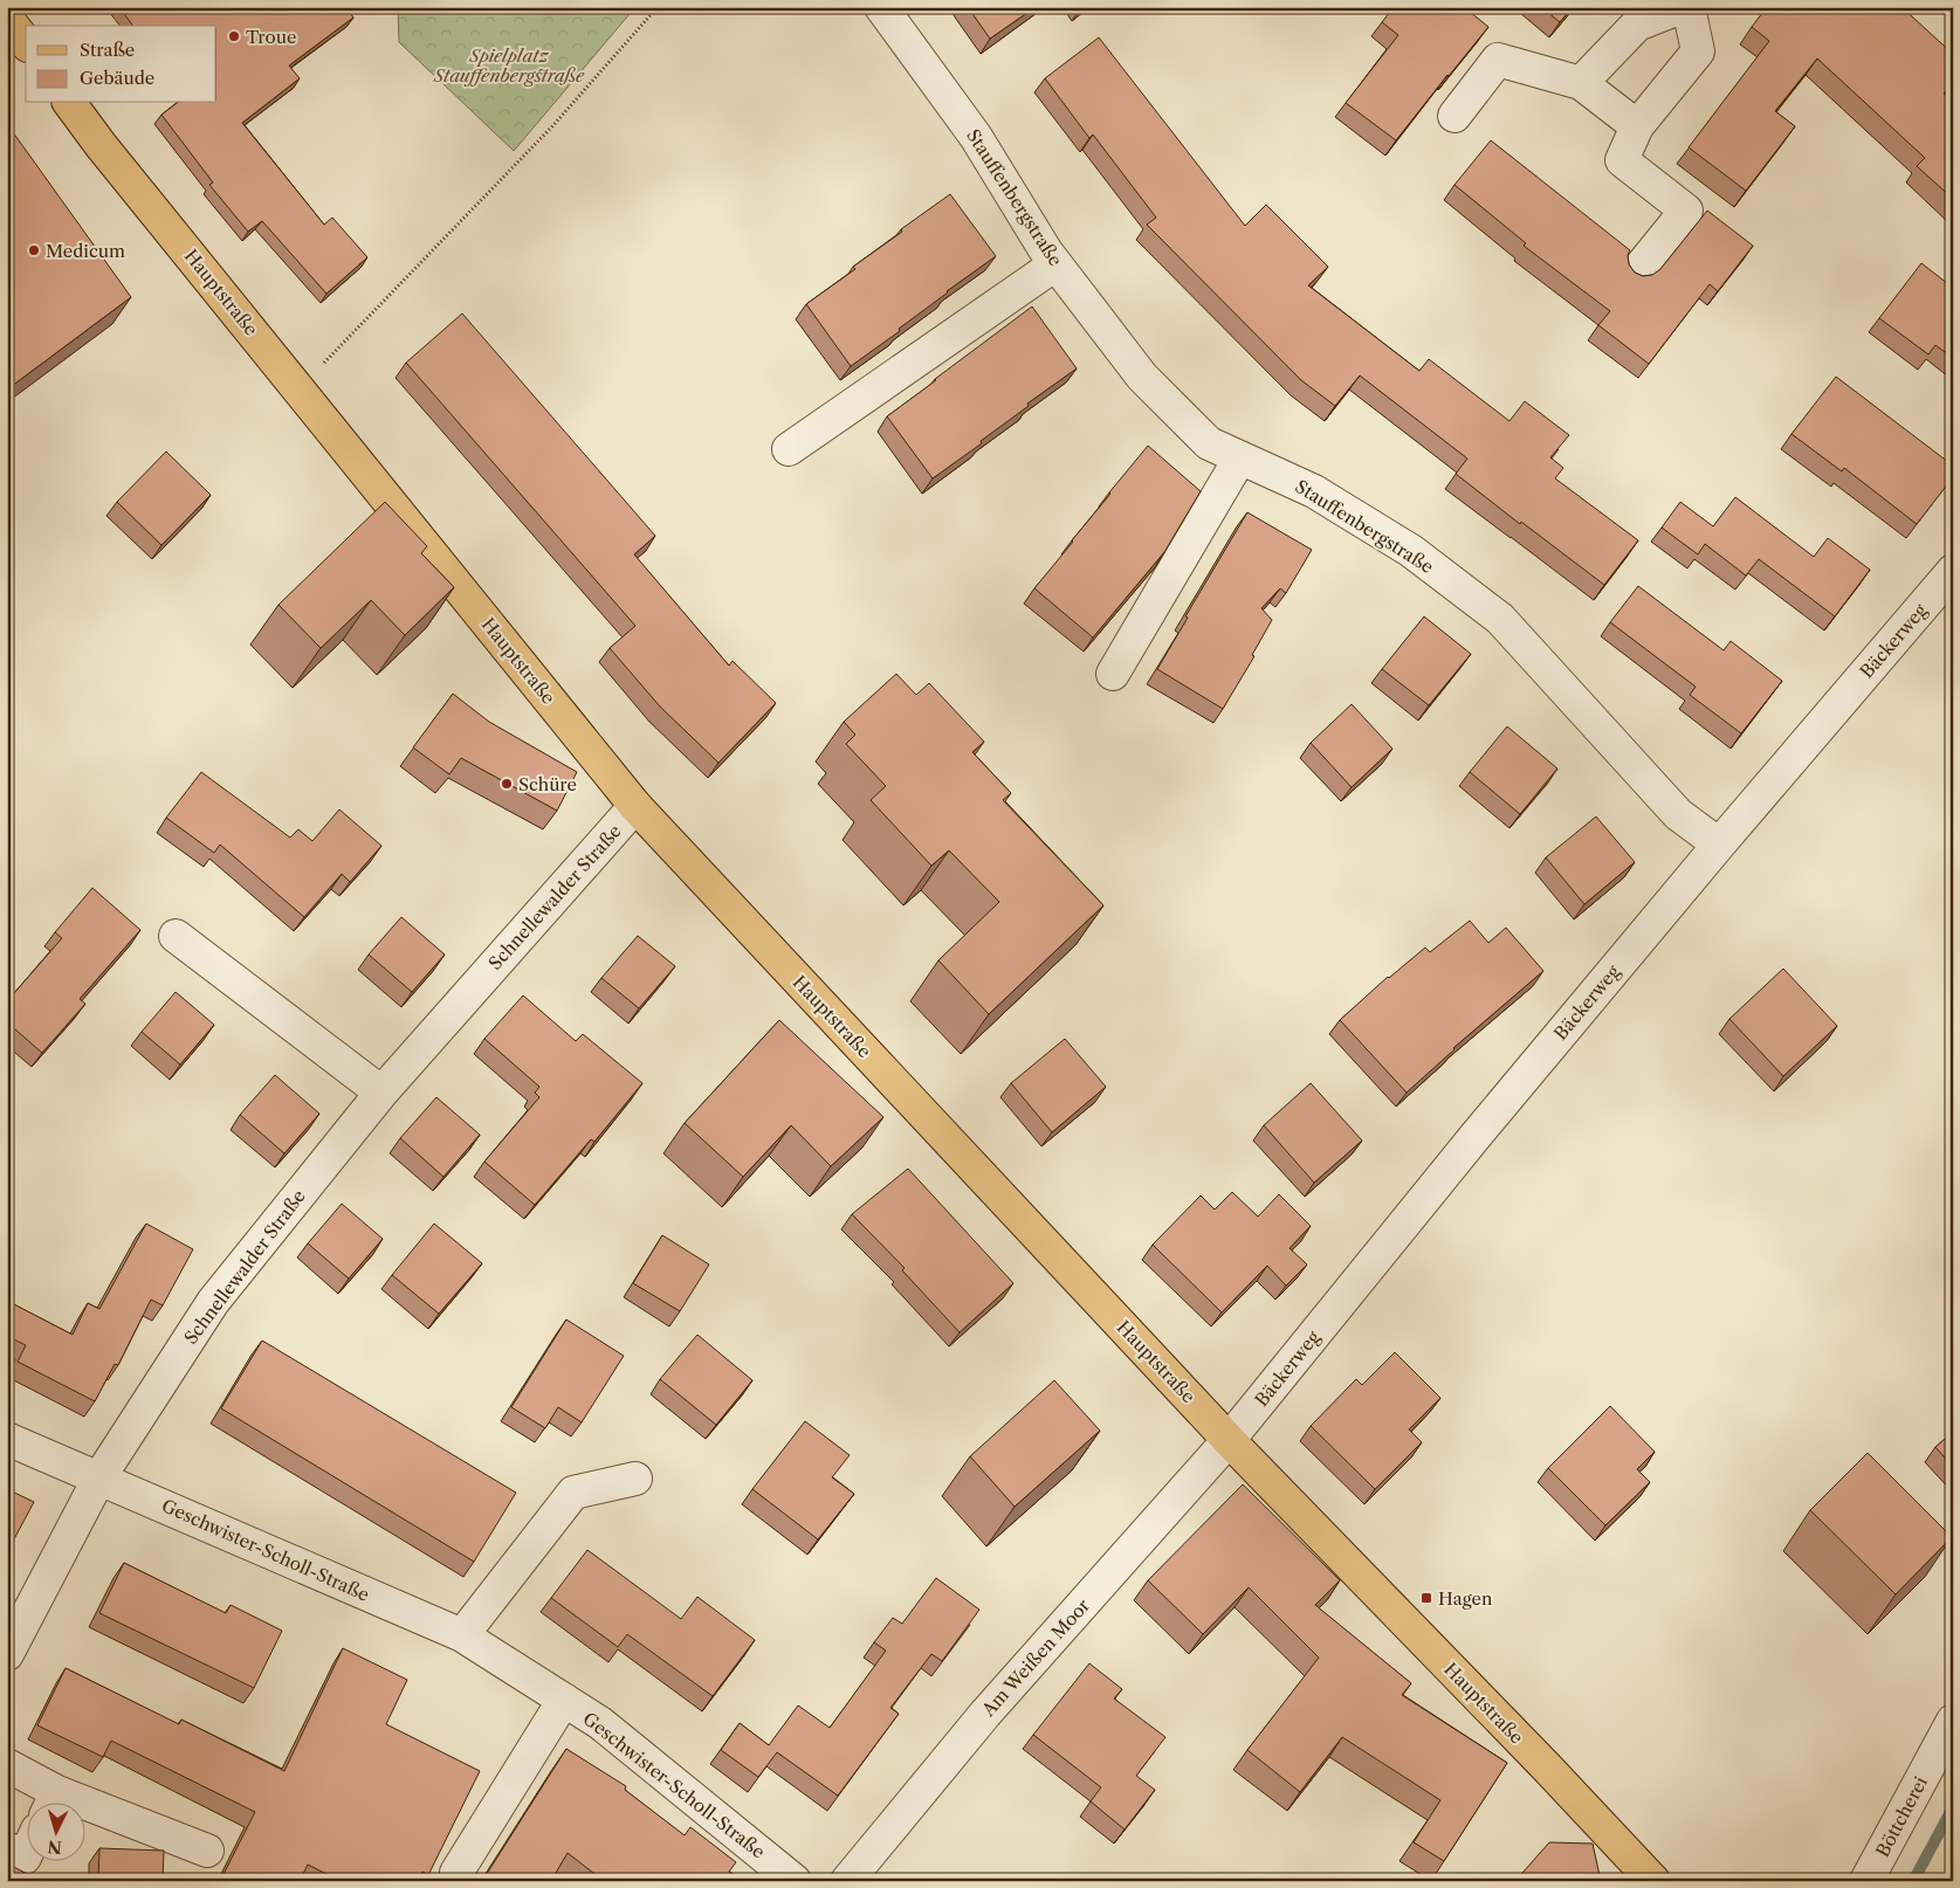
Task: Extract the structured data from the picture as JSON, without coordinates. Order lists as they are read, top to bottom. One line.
{"streets":{"main road":["Hauptstraße"],"street":["Stauffenbergstraße","Bäckerweg","Schnellewalder Straße","Geschwister-Scholl-Straße","Am Weißen Moor","Böttcherei"]},"crossings":[["Stauffenbergstraße","Bäckerweg"],["Hauptstraße","Bäckerweg"],["Hauptstraße","Schnellewalder Straße"],["Hauptstraße","Am Weißen Moor"],["Bäckerweg","Am Weißen Moor"],["Schnellewalder Straße","Geschwister-Scholl-Straße"]],"parks":["Spielplatz Stauffenbergstraße"],"places":{"other":["Troue","Medicum","Schüre"],"transit":["Hagen"]},"legend":["Straße","Gebäude"],"north":"bottom"}
